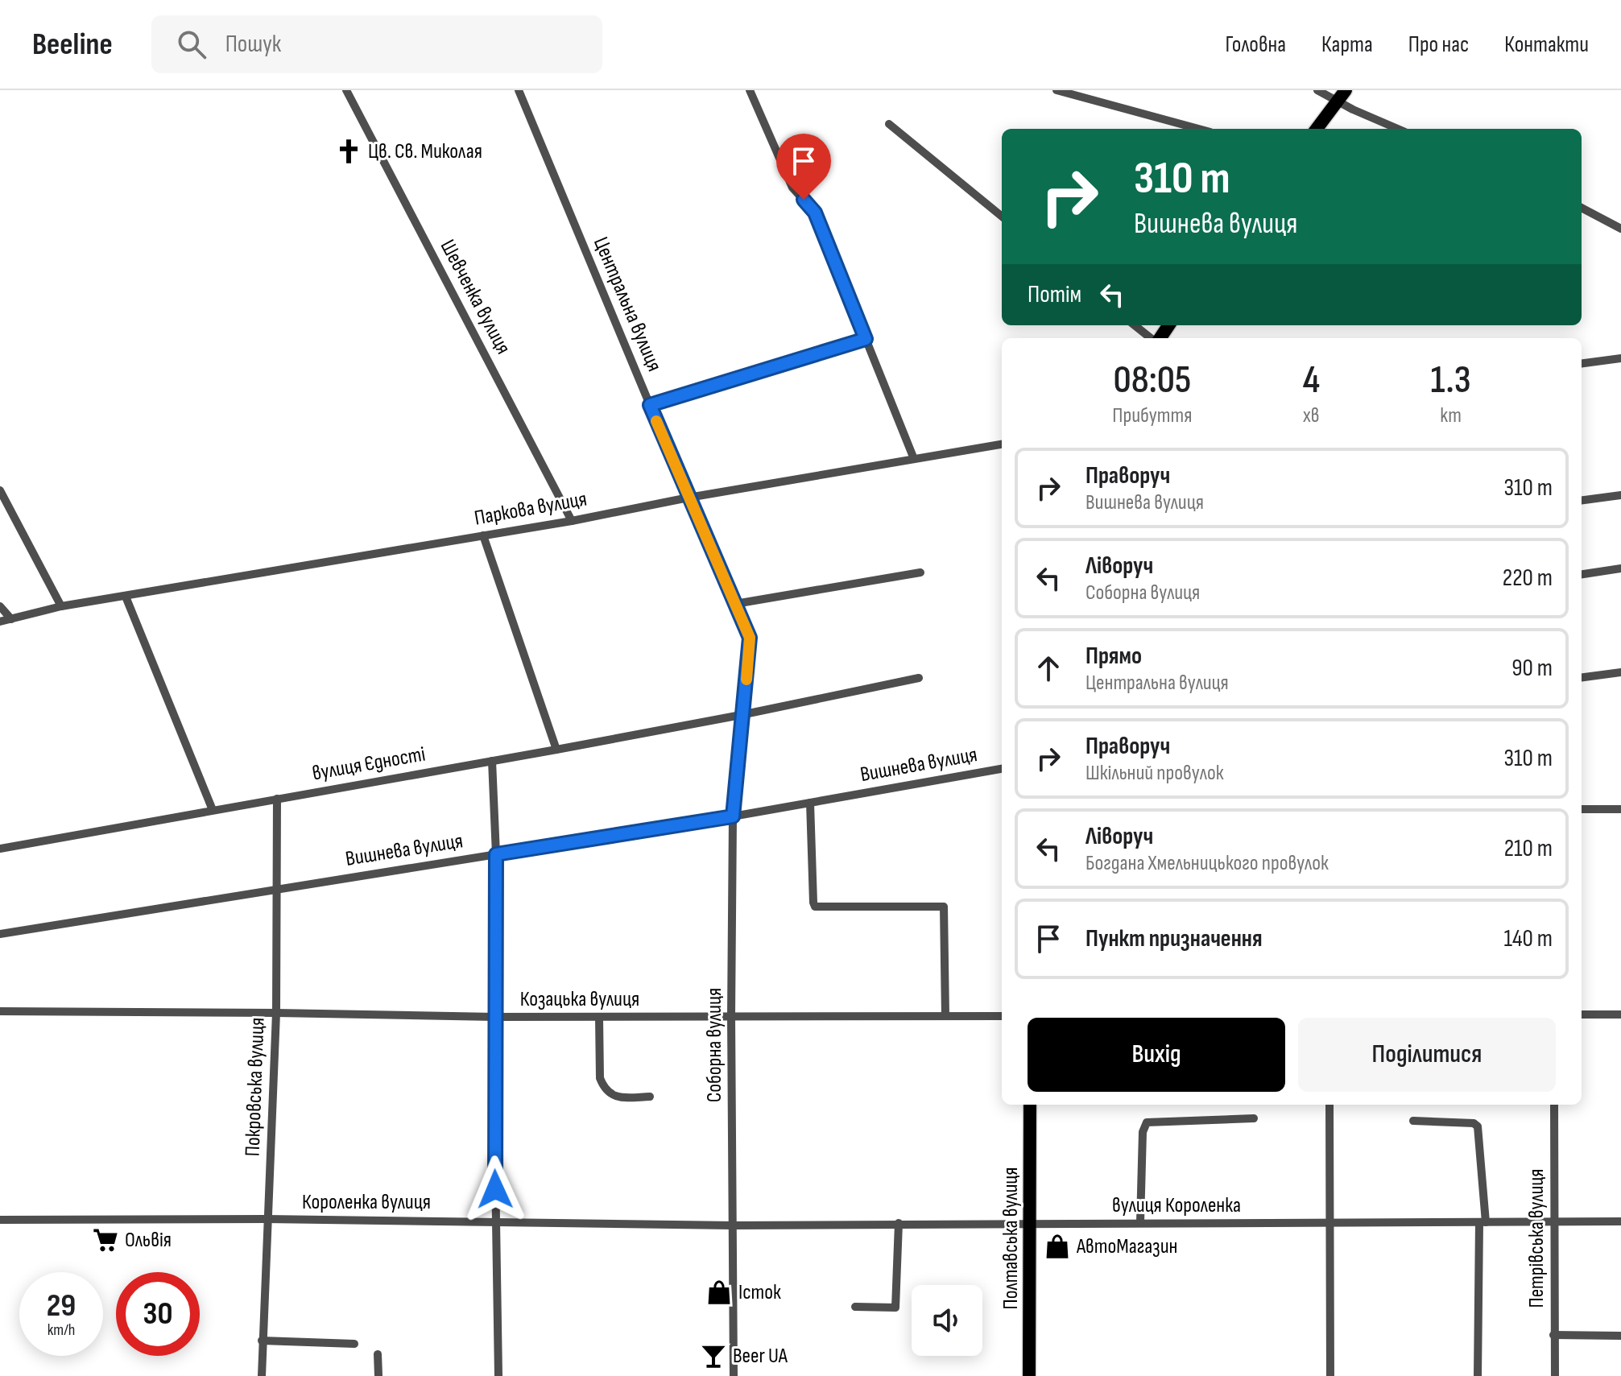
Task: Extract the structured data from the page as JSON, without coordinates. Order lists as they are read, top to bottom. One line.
{"streets":{"highway":["Полтавська вулиця"],"street":["Шевченка вулиця","Центральна вулиця","Паркова вулиця","вулиця Єдності","Вишнева вулиця","Козацька вулиця","Соборна вулиця","Покровська вулиця","Короленка вулиця","вулиця Короленка","Петрівська вулиця"]},"crossings":[["Шевченка вулиця","Паркова вулиця"],["Центральна вулиця","Паркова вулиця"],["Центральна вулиця","вулиця Єдності"],["Центральна вулиця","Соборна вулиця"],["вулиця Єдності","Соборна вулиця"],["вулиця Єдності","Покровська вулиця"],["Вишнева вулиця","Соборна вулиця"],["Вишнева вулиця","Покровська вулиця"],["Козацька вулиця","Соборна вулиця"],["Козацька вулиця","Покровська вулиця"],["Соборна вулиця","Короленка вулиця"],["Соборна вулиця","вулиця Короленка"],["Покровська вулиця","Короленка вулиця"],["Короленка вулиця","вулиця Короленка"],["вулиця Короленка","Полтавська вулиця"],["вулиця Короленка","Петрівська вулиця"]],"places":{"church":["Цв. Св. Миколая"],"supermarket":["Ольвія"],"shop":["АвтоМагазин","Істок"],"bar":["Beer UA"]},"page":{"header":"Beeline","search":"Пошук","nav":["Головна","Карта","Про нас","Контакти"],"turn":["310 m","Вишнева вулиця"],"then":"Потім","eta":["08:05","Прибуття","4","хв","1.3","km"],"list":[{"name":"Праворуч","note":"Вишнева вулиця","value":"310 m"},{"name":"Ліворуч","note":"Соборна вулиця","value":"220 m"},{"name":"Прямо","note":"Центральна вулиця","value":"90 m"},{"name":"Праворуч","note":"Шкільний провулок","value":"310 m"},{"name":"Ліворуч","note":"Богдана Хмельницького провулок","value":"210 m"},{"name":"Пункт призначення","value":"140 m"}],"buttons":["Вихід","Поділитися"],"speed":"29 km/h","limit":"30"}}
